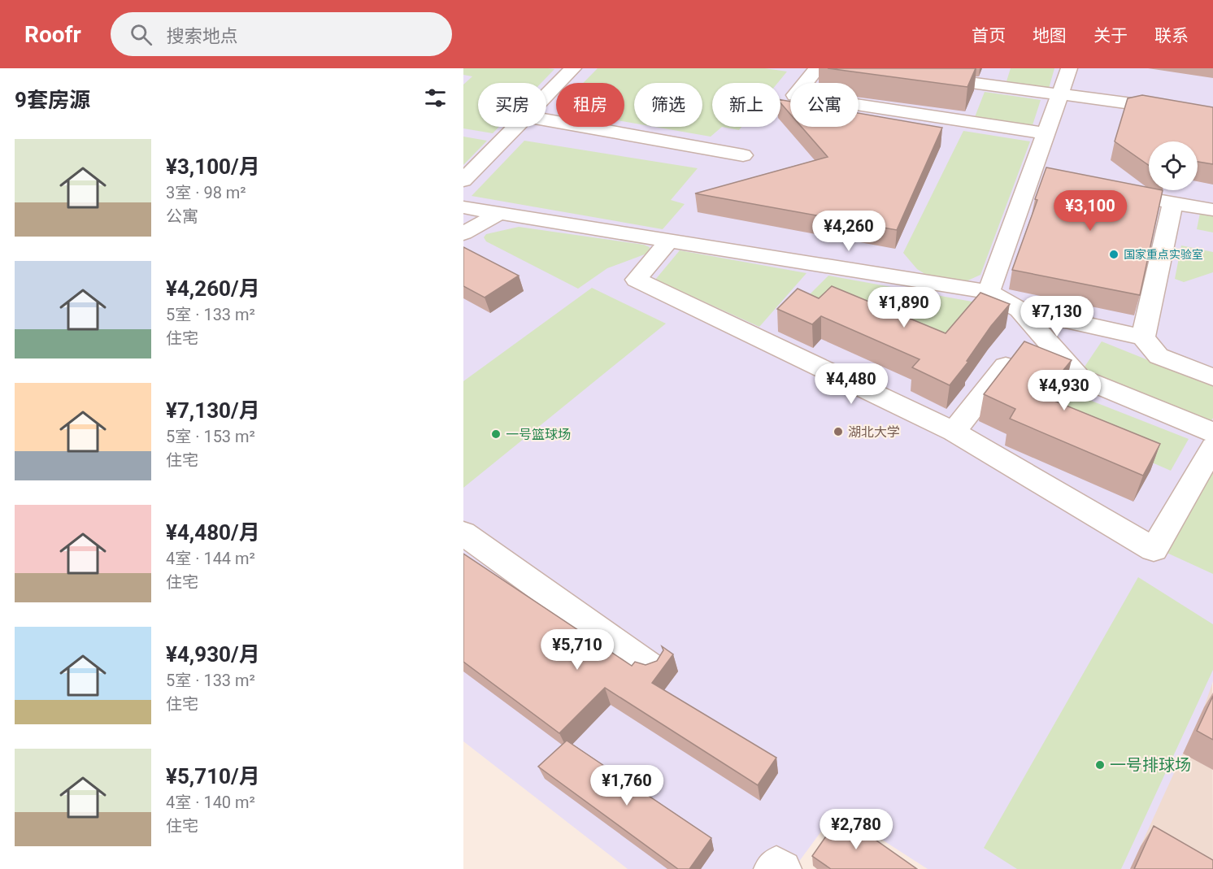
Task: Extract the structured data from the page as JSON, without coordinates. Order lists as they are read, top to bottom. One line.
{"places":["国家重点实验室","湖北大学","一号篮球场","一号排球场"],"page":{"header":"Roofr","search":"搜索地点","nav":["首页","地图","关于","联系"],"heading":"9套房源","chip":["买房","租房","筛选","新上","公寓"],"list":[{"name":"¥3,100/月","note":"3室 · 98 m² · 公寓"},{"name":"¥4,260/月","note":"5室 · 133 m² · 住宅"},{"name":"¥7,130/月","note":"5室 · 153 m² · 住宅"},{"name":"¥4,480/月","note":"4室 · 144 m² · 住宅"},{"name":"¥4,930/月","note":"5室 · 133 m² · 住宅"},{"name":"¥5,710/月","note":"4室 · 140 m² · 住宅"}],"price":["¥3,100","¥4,260","¥1,890","¥7,130","¥4,480","¥4,930","¥5,710","¥1,760","¥2,780"]}}
